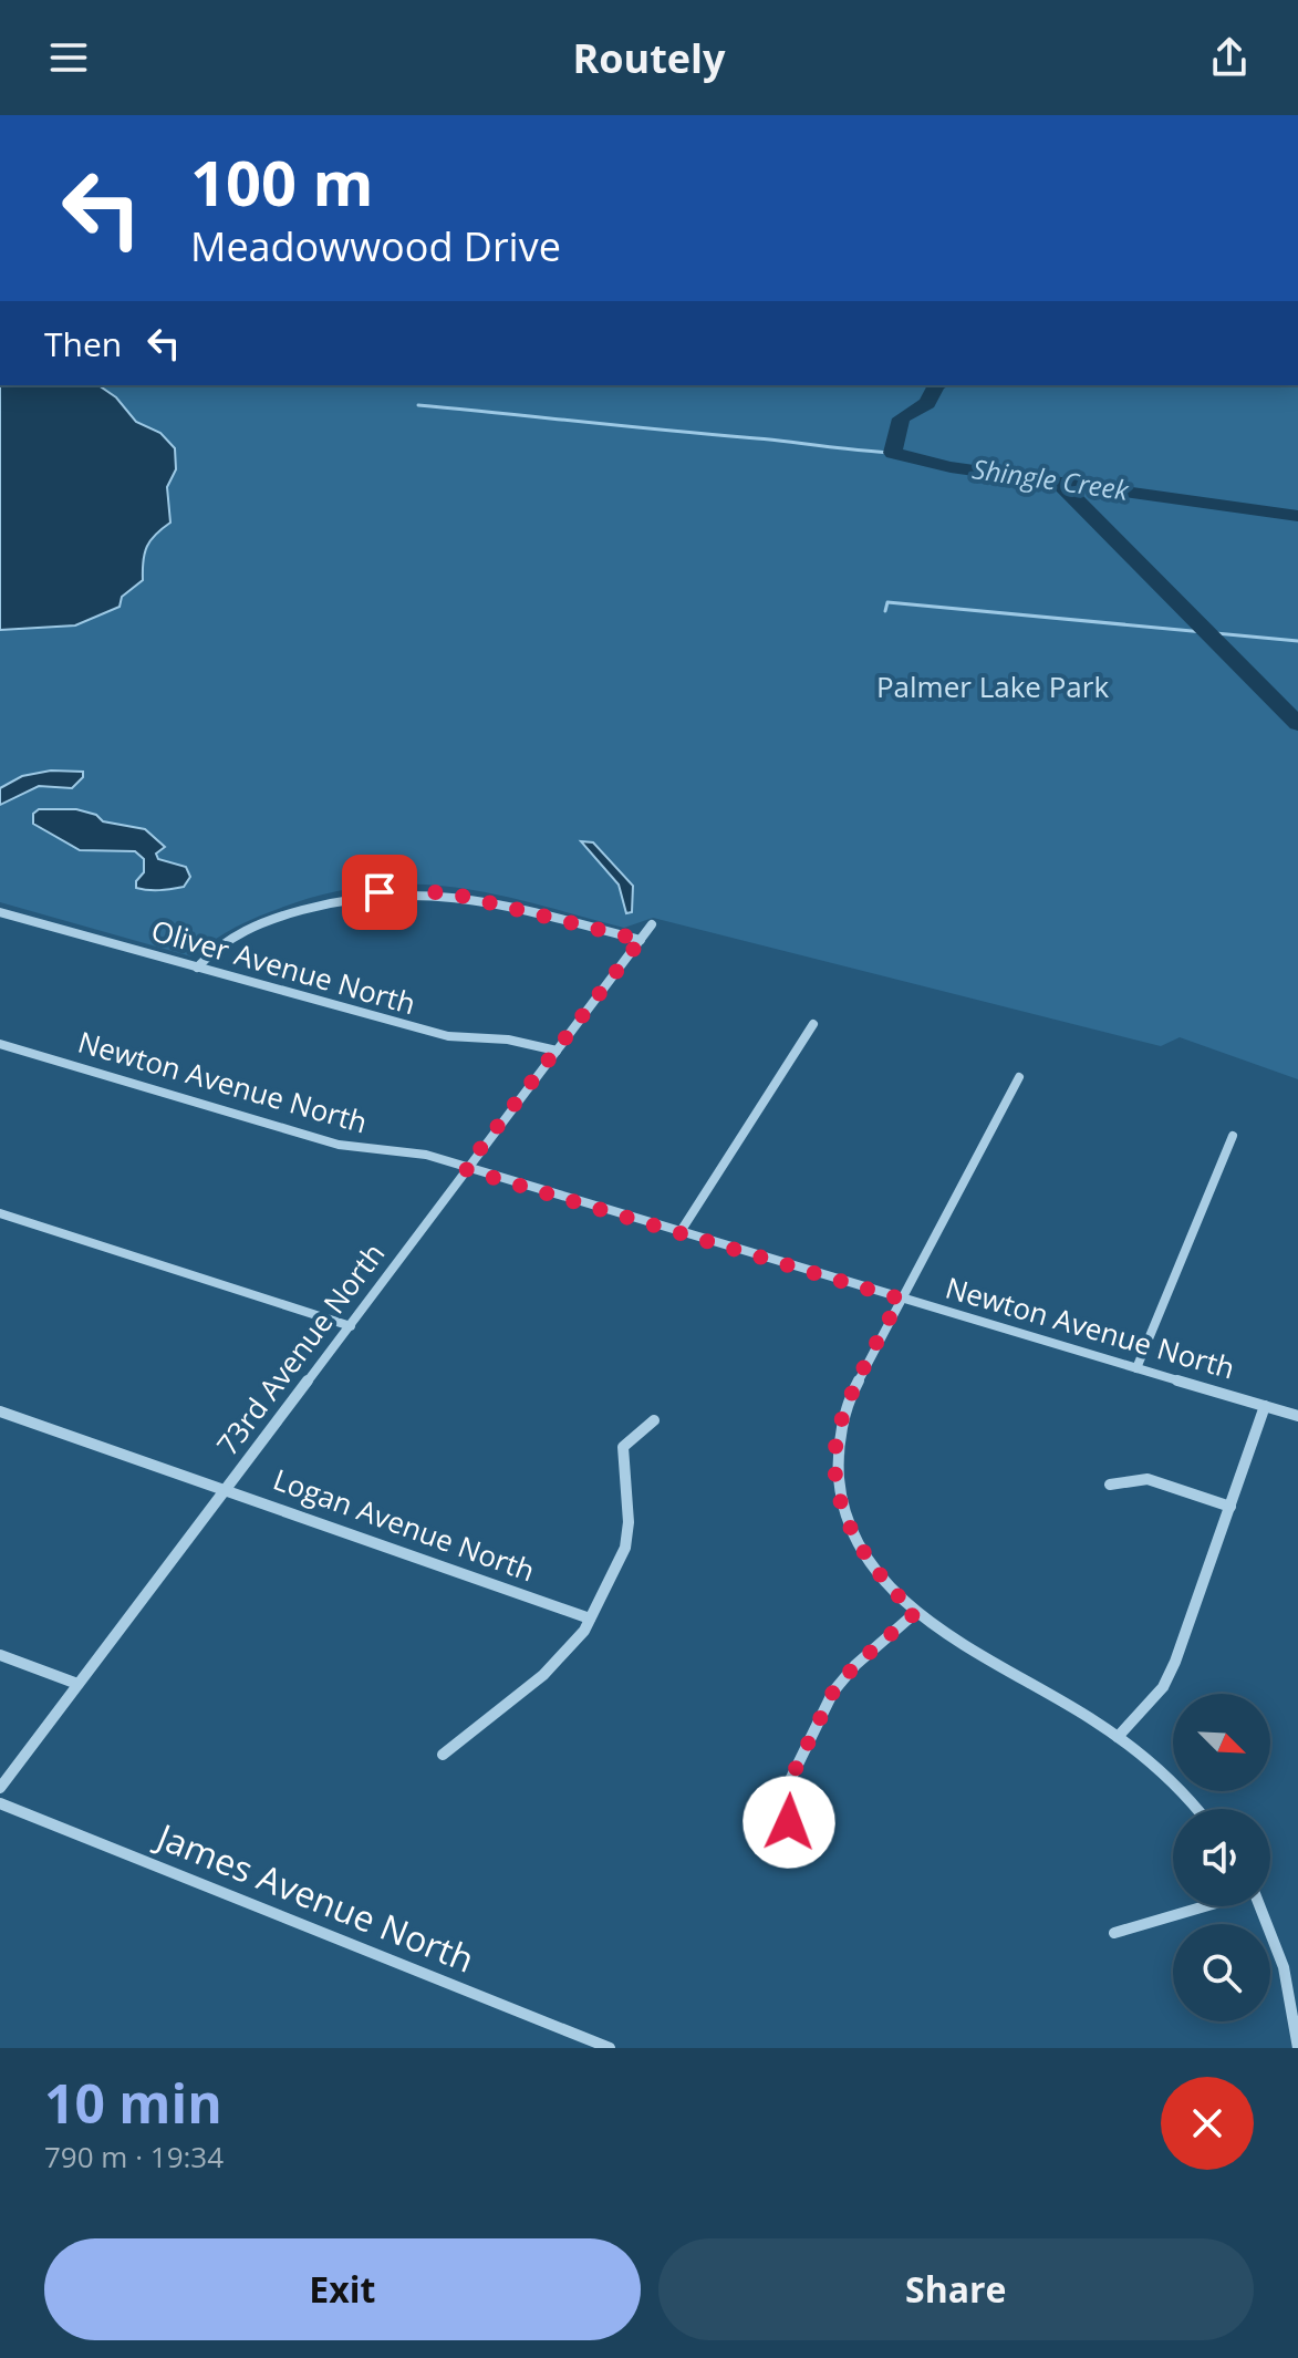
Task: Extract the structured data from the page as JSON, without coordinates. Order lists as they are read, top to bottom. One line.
{"streets":{"street":["Oliver Avenue North","Newton Avenue North","73rd Avenue North","Logan Avenue North","James Avenue North"]},"crossings":[["Oliver Avenue North","73rd Avenue North"],["Newton Avenue North","73rd Avenue North"],["73rd Avenue North","Logan Avenue North"]],"water":["Shingle Creek"],"parks":["Palmer Lake Park"],"north":"bottom right","page":{"header":"Routely","turn":["100 m","Meadowwood Drive"],"then":"Then","heading":["10 min","790 m · 19:34"],"buttons":["Exit","Share"]}}
